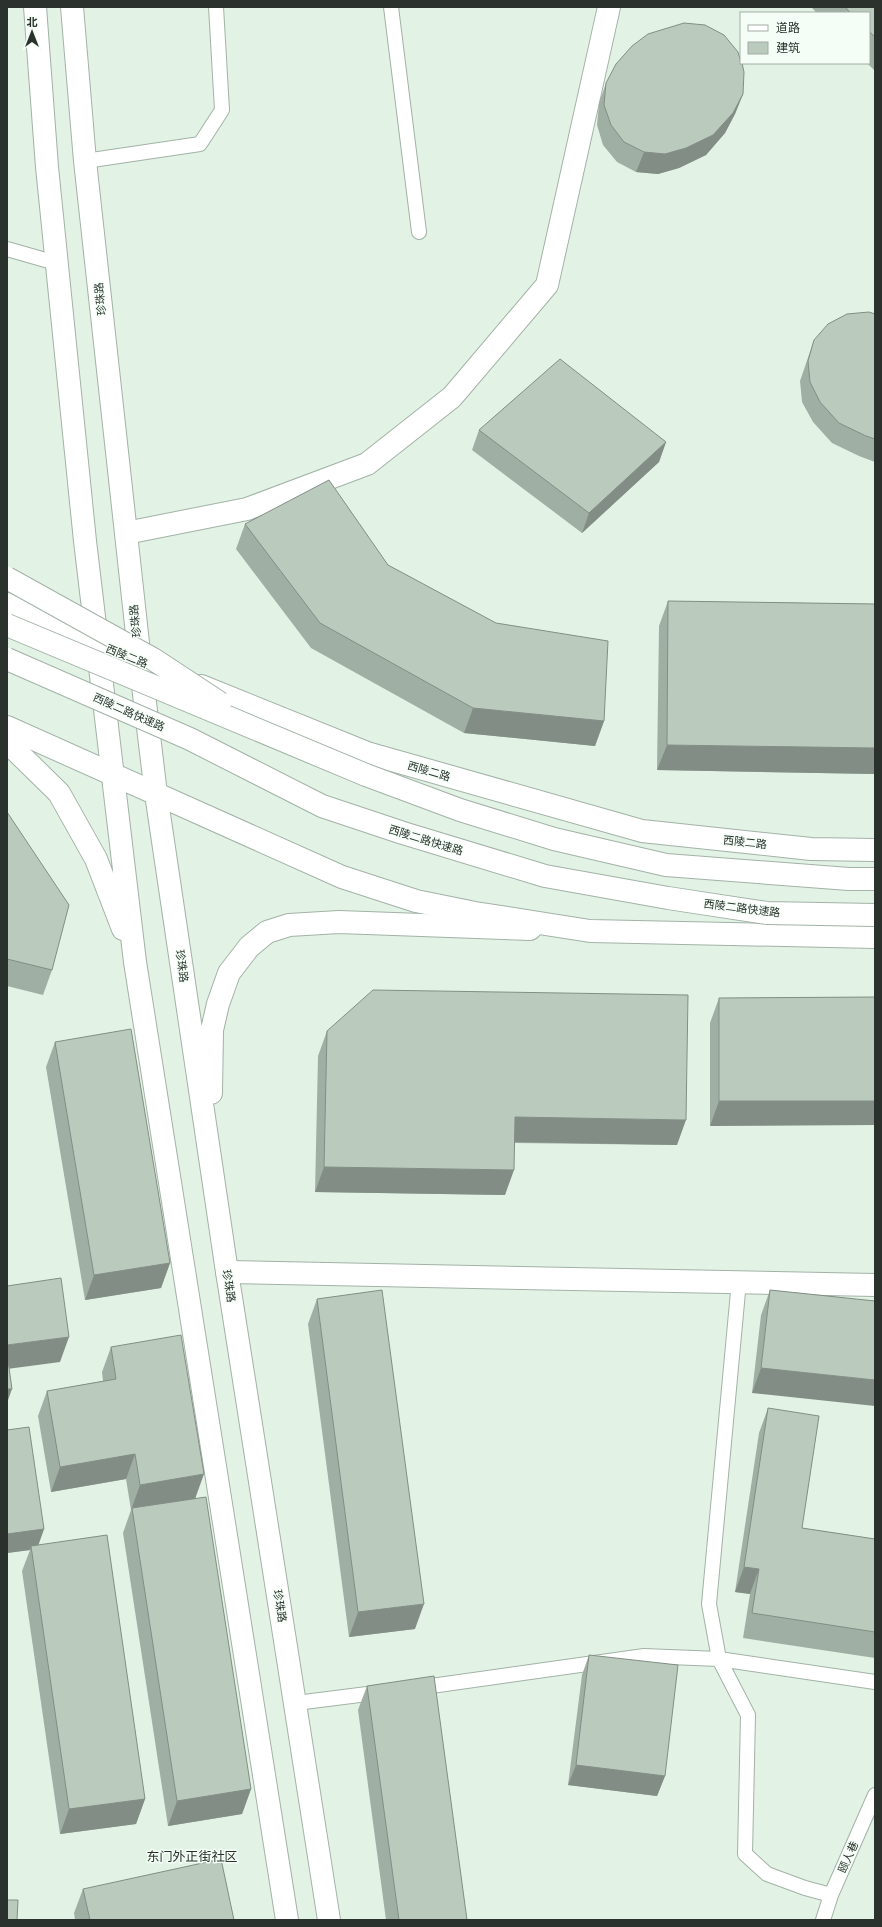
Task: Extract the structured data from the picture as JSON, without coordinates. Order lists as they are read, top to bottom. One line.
{"streets":{"main road":["珍珠路","西陵二路","西陵二路快速路"],"lane":["颐人巷"]},"crossings":[["珍珠路","西陵二路"]],"districts":["东门外正街社区"],"legend":["道路","建筑"],"north":"top"}
